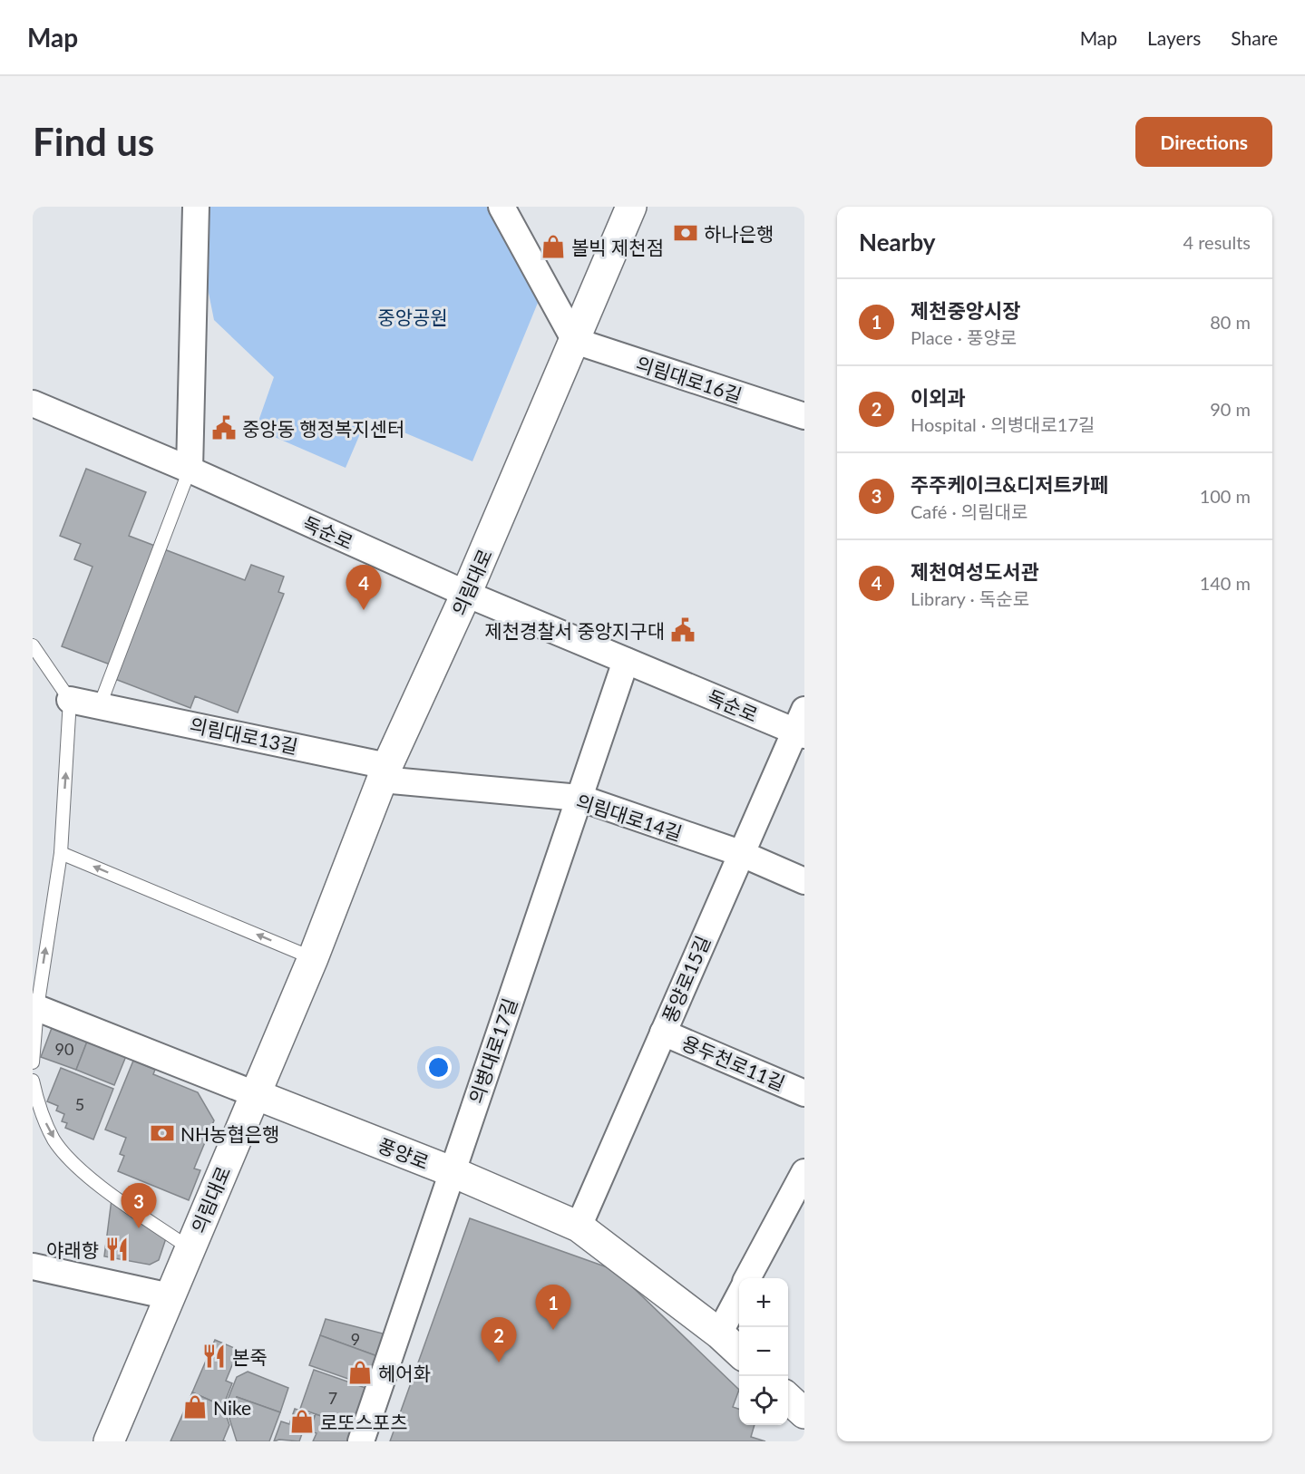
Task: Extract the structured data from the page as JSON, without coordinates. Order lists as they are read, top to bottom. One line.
{"streets":{"street":["의림대로16길","독순로","의림대로","의림대로13길","의림대로14길","풍양로15길","의병대로17길","용두천로11길","풍양로"]},"crossings":[["의림대로16길","의림대로"],["독순로","의림대로"],["독순로","풍양로15길"],["독순로","의병대로17길"],["의림대로","의림대로13길"],["의림대로","의림대로14길"],["의림대로","풍양로"],["의림대로13길","의림대로14길"],["의림대로14길","풍양로15길"],["의림대로14길","의병대로17길"],["풍양로15길","용두천로11길"],["풍양로15길","풍양로"],["의병대로17길","풍양로"]],"parks":["중앙공원"],"places":{"bank":["하나은행","NH농협은행"],"shop":["볼빅 제천점","헤어화","Nike","로또스포츠"],"public building":["중앙동 행정복지센터","제천경찰서 중앙지구대"],"restaurant":["야래향","본죽"]},"house_numbers":["90","5","9","7"],"page":{"header":"Map","nav":["Map","Layers","Share"],"buttons":"Directions","title":"Find us","heading":["Nearby","4 results"],"list":[{"mark":"1","name":"제천중앙시장","note":"Place · 풍양로","value":"80 m"},{"mark":"2","name":"이외과","note":"Hospital · 의병대로17길","value":"90 m"},{"mark":"3","name":"주주케이크&디저트카페","note":"Café · 의림대로","value":"100 m"},{"mark":"4","name":"제천여성도서관","note":"Library · 독순로","value":"140 m"}],"pins":["4","3","1","2"],"map_buttons":["+","−"]}}
